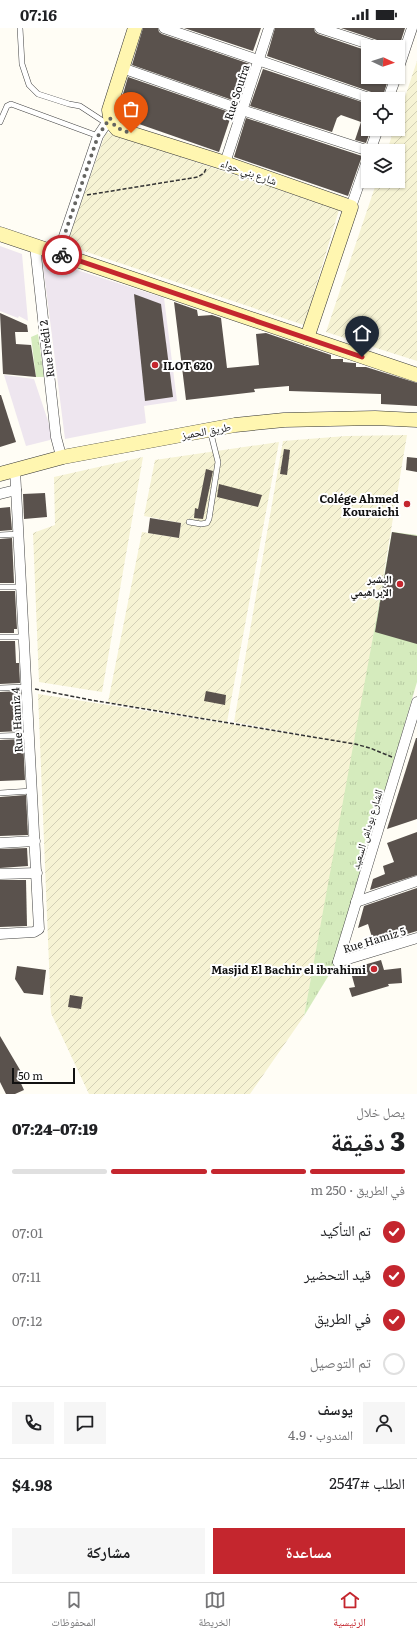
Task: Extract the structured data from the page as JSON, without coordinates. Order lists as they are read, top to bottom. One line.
{"streets":{"street":["Rue Soufra","شارع بني حواء","Rue Frédi 2","طريق الحميز","Rue Hamiz 4","الشارع بوداش السعيد","Rue Hamiz 5"]},"crossings":[["Rue Soufra","شارع بني حواء"],["Rue Frédi 2","طريق الحميز"],["طريق الحميز","Rue Hamiz 4"],["الشارع بوداش السعيد","Rue Hamiz 5"]],"places":["ILOT 620","Colége Ahmed Kouraichi","البشير الإبراهيمي","Masjid El Bachir el ibrahimi"],"scale_bar":"50 m","north":"right","page":{"status":"07:16","scale":"50 m","heading":["3 دقيقة","يصل خلال","07:19–07:24"],"panel":["يوسف","المندوب · 4.9","الطلب #2547","$4.98"],"bar":"في الطريق · 250 m","list":[["تم التأكيد","07:01"],["قيد التحضير","07:11"],["في الطريق","07:12"],"تم التوصيل"],"buttons":["مساعدة","مشاركة"],"tabs":["الرئيسية","الخريطة","المحفوظات"]}}
